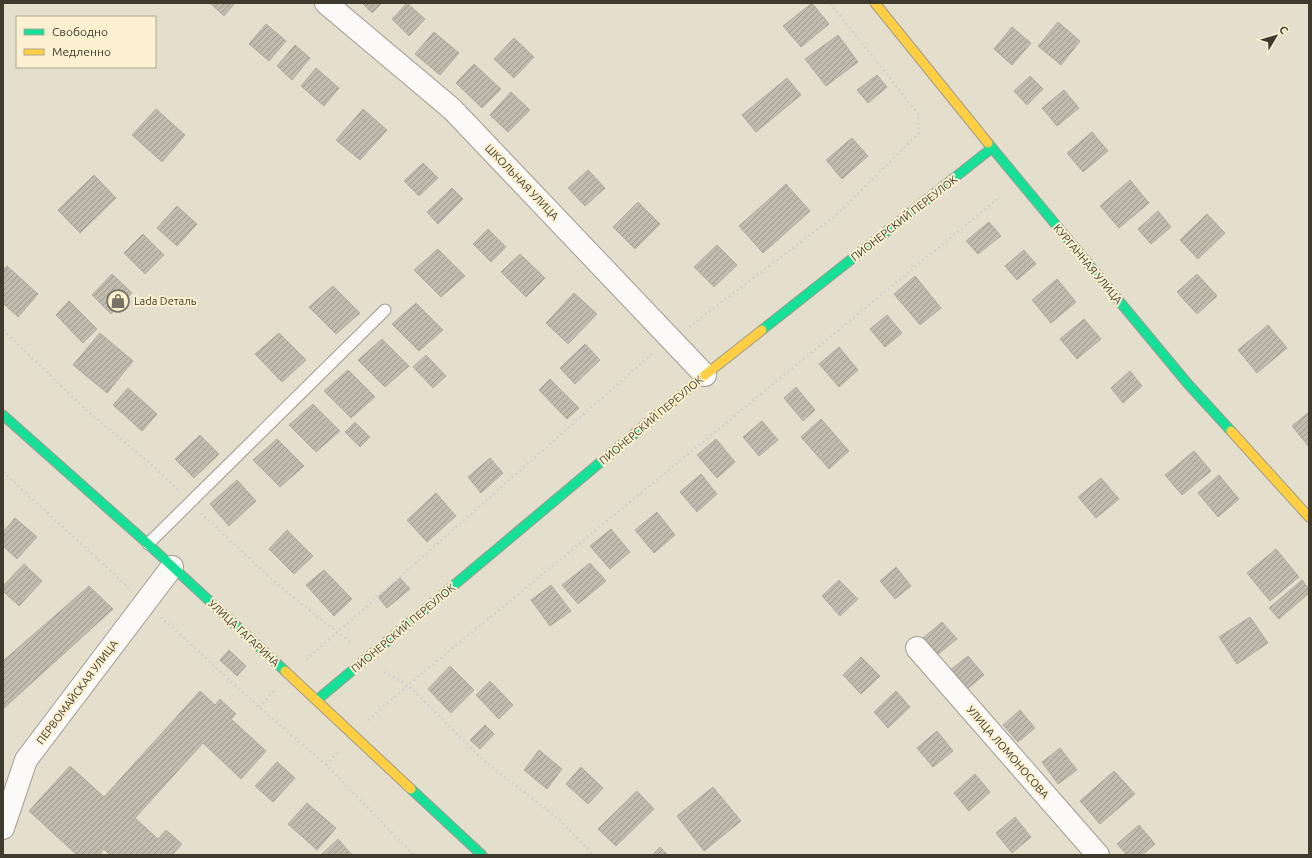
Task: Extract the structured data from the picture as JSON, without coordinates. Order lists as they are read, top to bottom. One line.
{"streets":{"street":["ШКОЛЬНАЯ УЛИЦА","ПИОНЕРСКИЙ ПЕРЕУЛОК","КУРГАННАЯ УЛИЦА","УЛИЦА ГАГАРИНА","ПЕРВОМАЙСКАЯ УЛИЦА","УЛИЦА ЛОМОНОСОВА"]},"crossings":[["ШКОЛЬНАЯ УЛИЦА","ПИОНЕРСКИЙ ПЕРЕУЛОК"],["ПИОНЕРСКИЙ ПЕРЕУЛОК","КУРГАННАЯ УЛИЦА"],["ПИОНЕРСКИЙ ПЕРЕУЛОК","УЛИЦА ГАГАРИНА"],["УЛИЦА ГАГАРИНА","ПЕРВОМАЙСКАЯ УЛИЦА"]],"places":{"shop":["Lada Dеталь"]},"legend":["Свободно","Медленно"],"north":"top right"}
